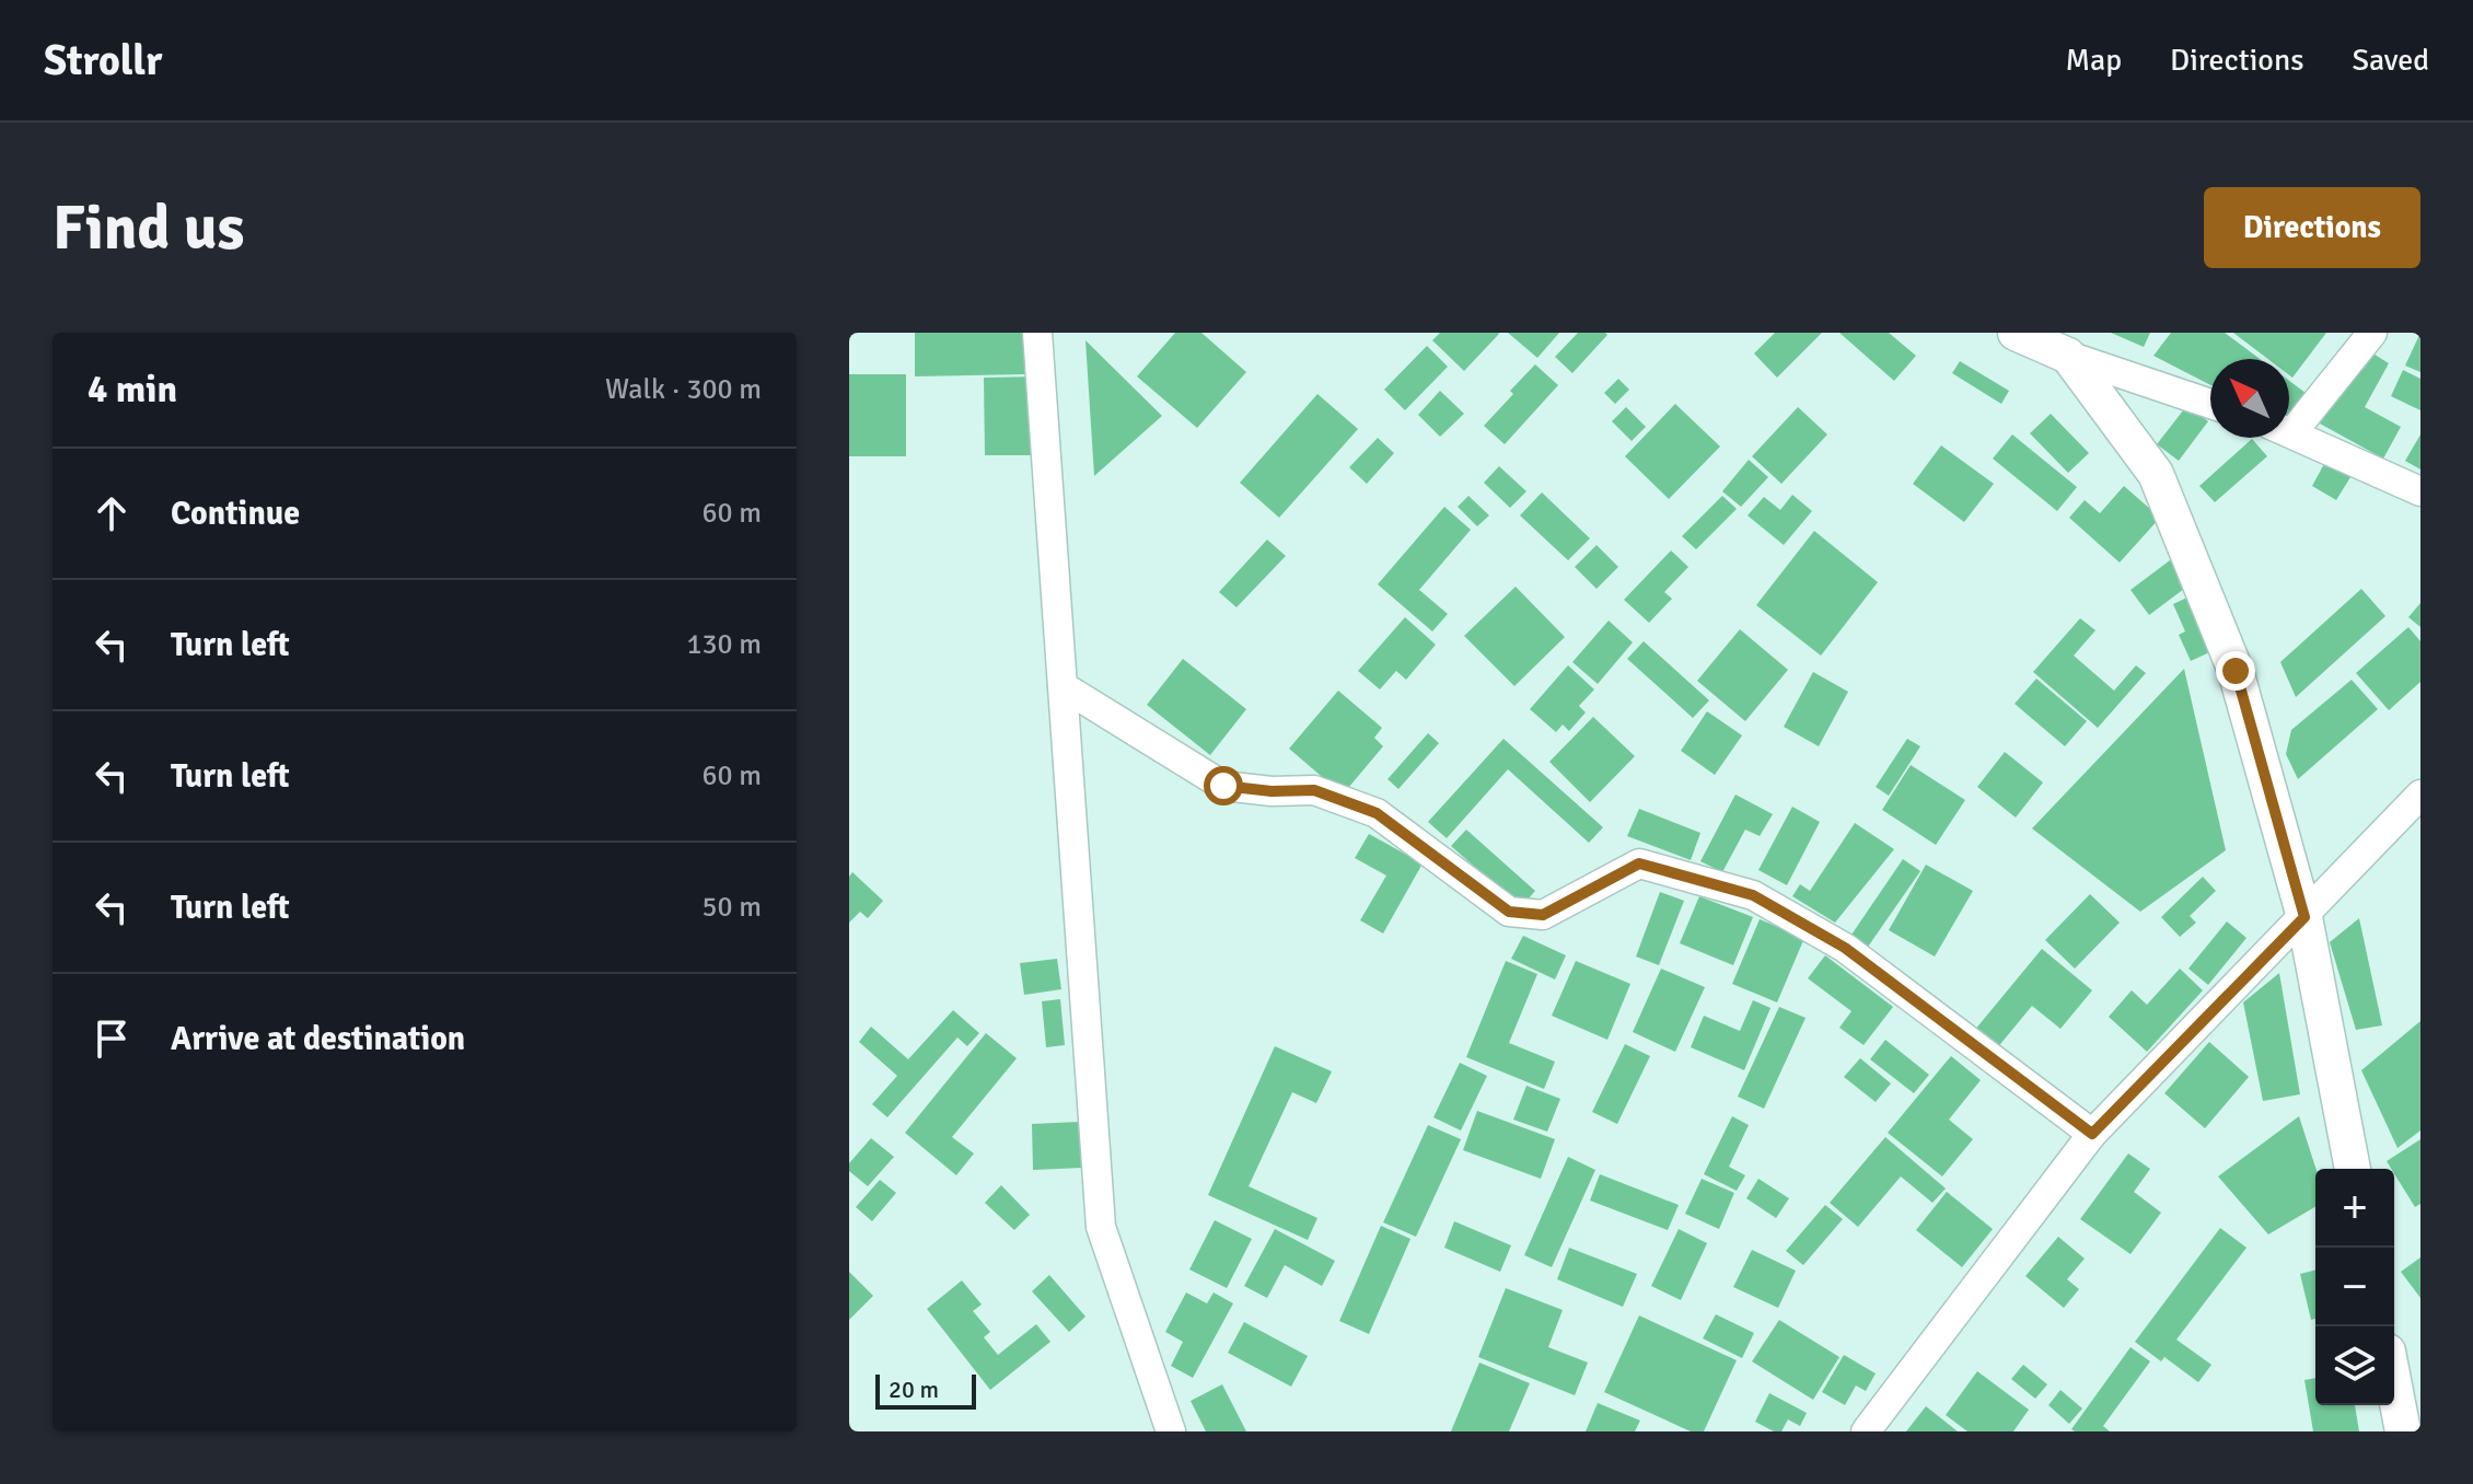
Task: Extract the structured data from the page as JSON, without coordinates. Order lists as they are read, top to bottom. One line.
{"scale_bar":"20 m","north":"top left","page":{"header":"Strollr","nav":["Map","Directions","Saved"],"buttons":"Directions","title":"Find us","heading":["4 min","Walk · 300 m"],"list":[["Continue","60 m"],["Turn left","130 m"],["Turn left","60 m"],["Turn left","50 m"],"Arrive at destination"],"map_buttons":["+","−"],"scale":"20 m"}}
